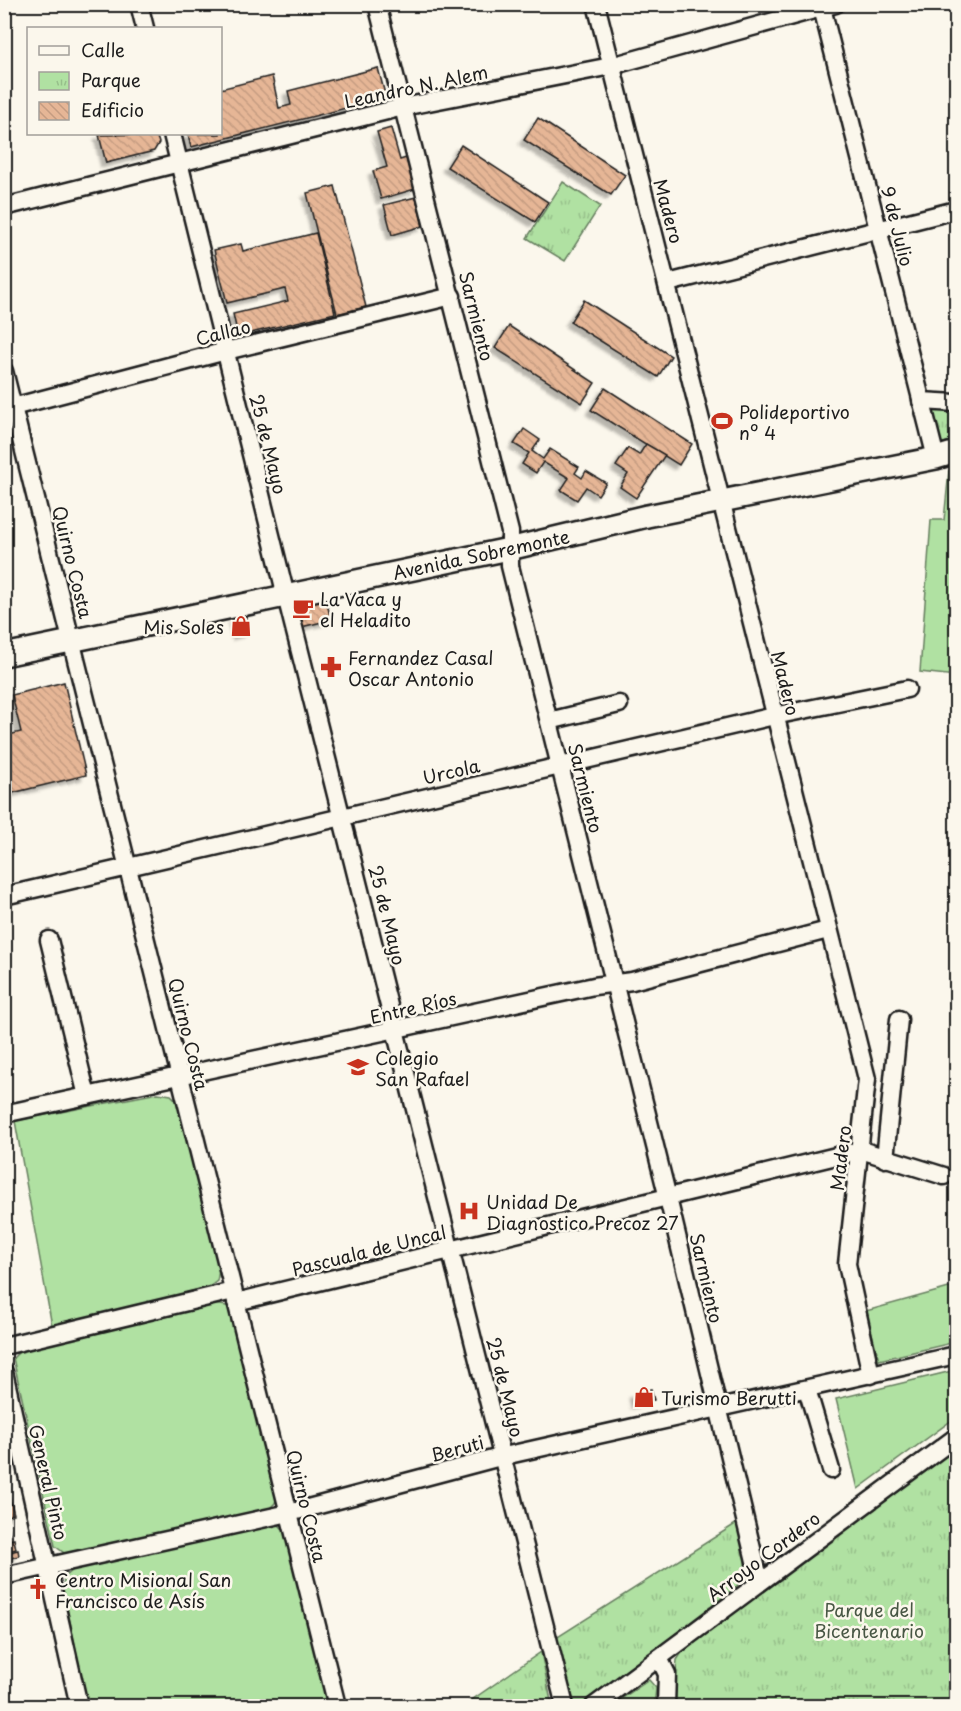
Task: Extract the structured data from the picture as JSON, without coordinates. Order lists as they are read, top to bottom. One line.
{"streets":{"main road":["Avenida Sobremonte"],"street":["Leandro N. Alem","Madero","9 de Julio","Sarmiento","Callao","25 de Mayo","Quirno Costa","Urcola","Entre Ríos","Pascuala de Uncal","Beruti","General Pinto","Arroyo Cordero"]},"crossings":[["Leandro N. Alem","Madero"],["Leandro N. Alem","9 de Julio"],["Leandro N. Alem","Sarmiento"],["Leandro N. Alem","25 de Mayo"],["Madero","Avenida Sobremonte"],["Madero","Urcola"],["Madero","Entre Ríos"],["Madero","Pascuala de Uncal"],["Madero","Beruti"],["9 de Julio","Avenida Sobremonte"],["Sarmiento","Callao"],["Sarmiento","Avenida Sobremonte"],["Sarmiento","Urcola"],["Sarmiento","Entre Ríos"],["Sarmiento","Pascuala de Uncal"],["Sarmiento","Beruti"],["Sarmiento","Arroyo Cordero"],["Callao","25 de Mayo"],["Callao","Quirno Costa"],["25 de Mayo","Avenida Sobremonte"],["25 de Mayo","Urcola"],["25 de Mayo","Entre Ríos"],["25 de Mayo","Pascuala de Uncal"],["25 de Mayo","Beruti"],["Avenida Sobremonte","Quirno Costa"],["Quirno Costa","Urcola"],["Quirno Costa","Entre Ríos"],["Quirno Costa","Pascuala de Uncal"],["Quirno Costa","Beruti"],["Beruti","General Pinto"]],"parks":["Parque del Bicentenario"],"places":{"sports":["Polideportivo nº 4"],"cafe":["La Vaca y el Heladito"],"shop":["Mis Soles","Turismo Berutti"],"pharmacy":["Fernandez Casal Oscar Antonio"],"school or university":["Colegio San Rafael"],"hospital":["Unidad De Diagnostico Precoz 27"],"church":["Centro Misional San Francisco de Asís"]},"legend":["Calle","Parque","Edificio"]}
